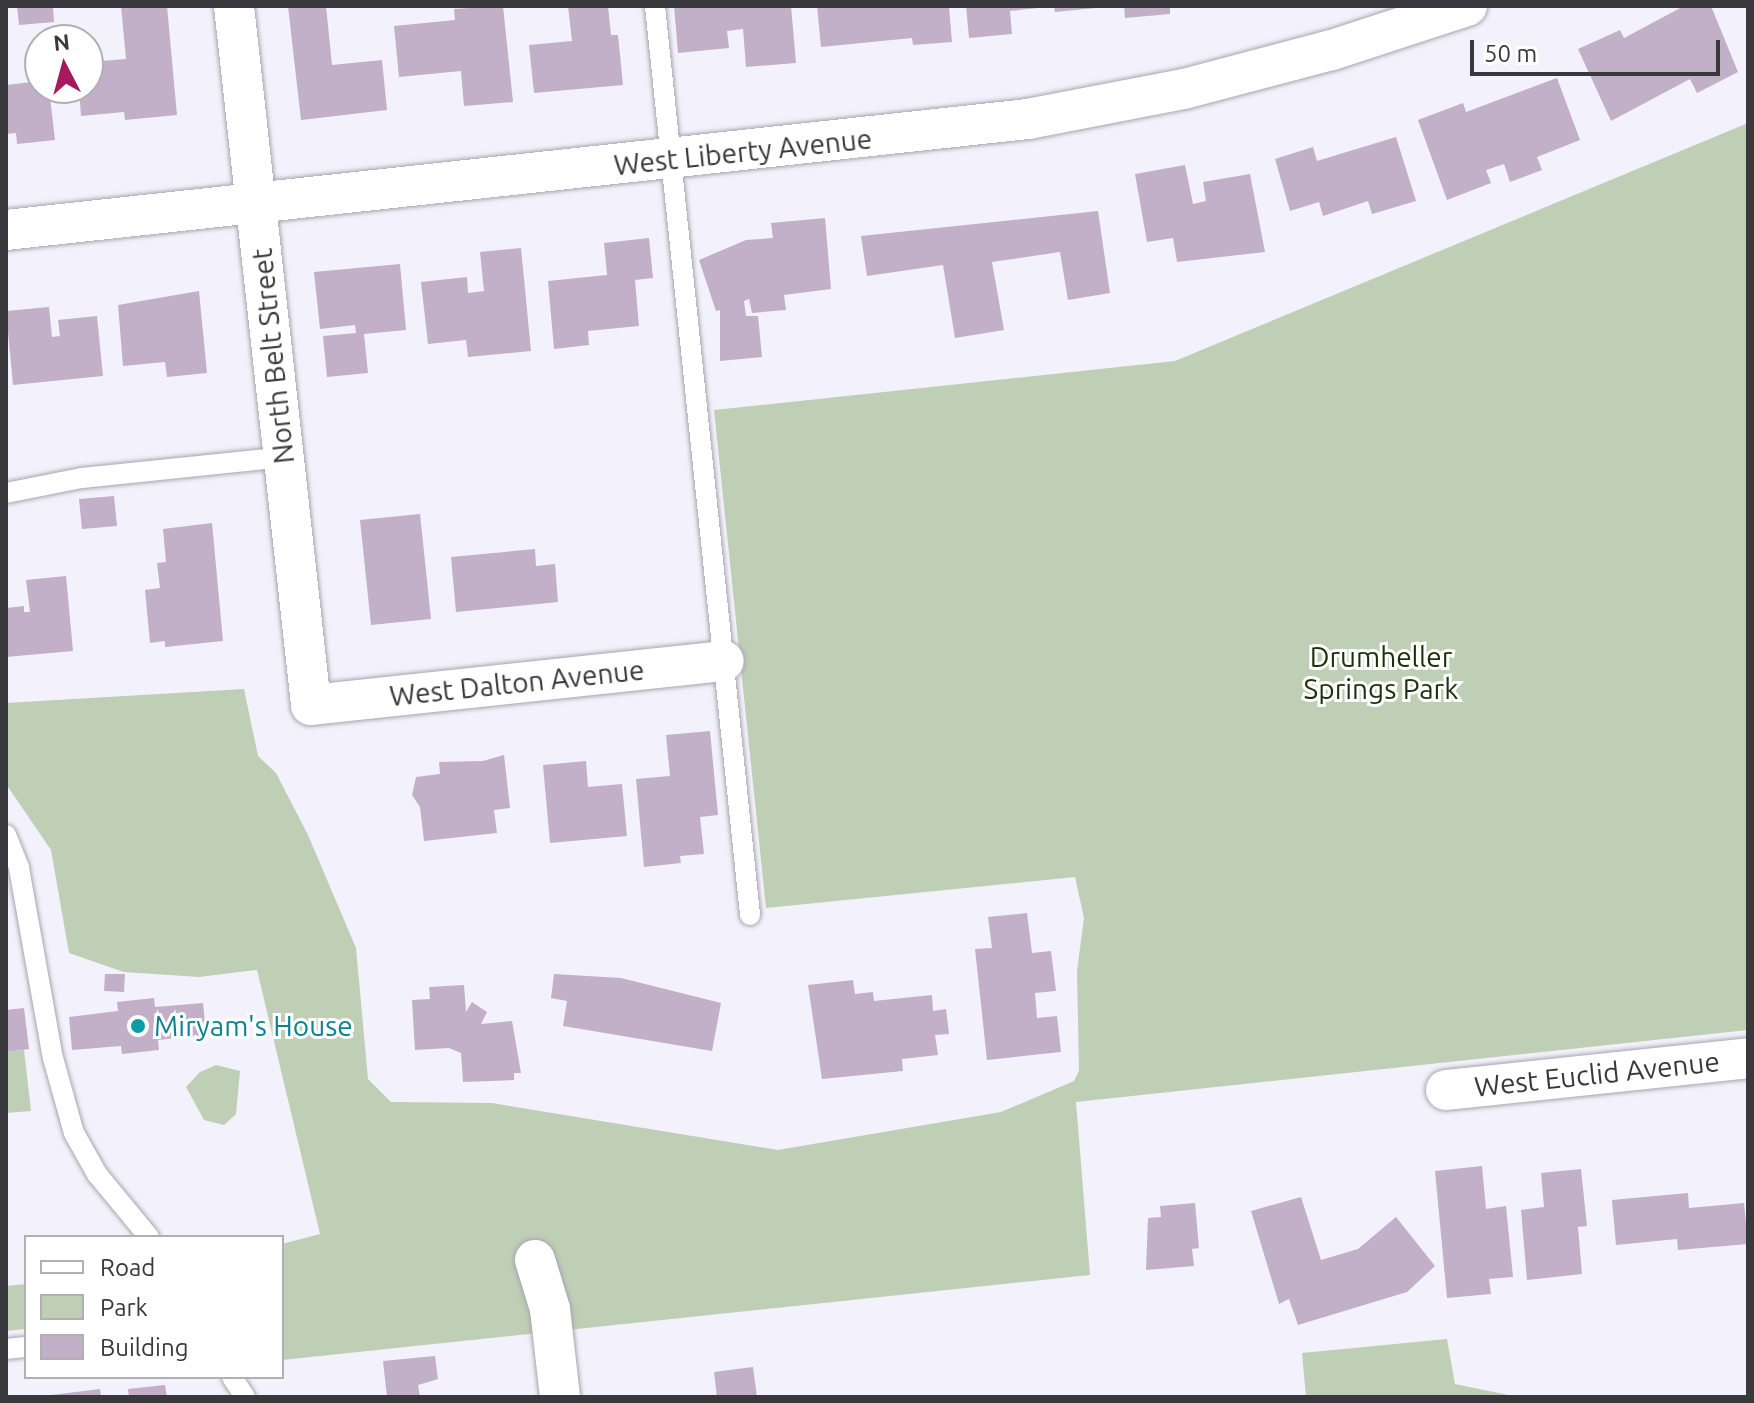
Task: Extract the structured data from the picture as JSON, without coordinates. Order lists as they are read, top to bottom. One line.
{"streets":{"street":["West Liberty Avenue","North Belt Street","West Dalton Avenue","West Euclid Avenue"]},"crossings":[["West Liberty Avenue","North Belt Street"],["North Belt Street","West Dalton Avenue"]],"parks":["Drumheller Springs Park"],"places":["Miryam's House"],"legend":["Road","Park","Building"],"scale_bar":"50 m","north":"top"}
